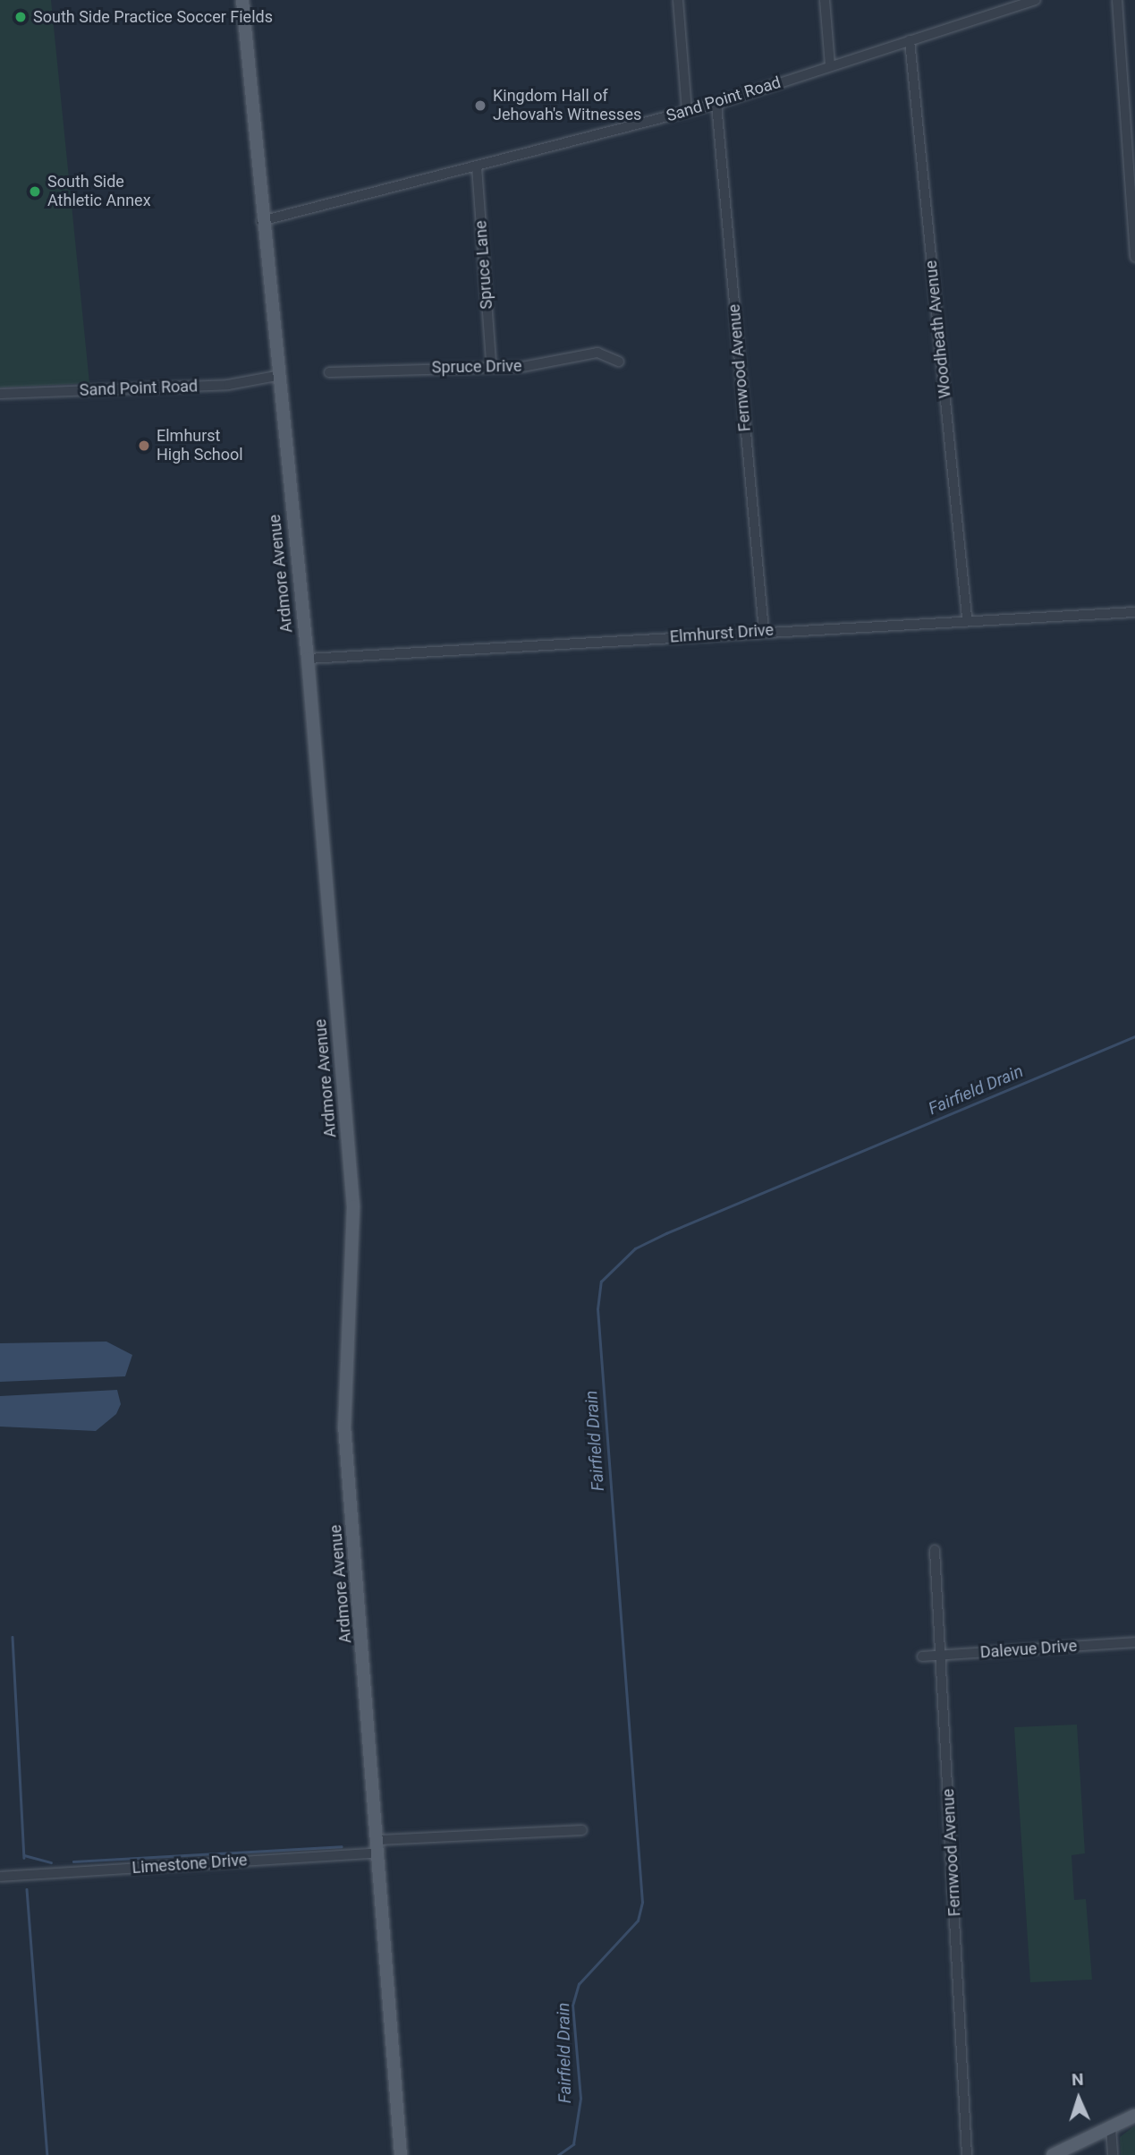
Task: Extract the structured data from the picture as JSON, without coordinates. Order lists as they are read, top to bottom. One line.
{"streets":{"main road":["Ardmore Avenue"],"street":["Sand Point Road","Spruce Lane","Woodheath Avenue","Spruce Drive","Fernwood Avenue","Elmhurst Drive","Dalevue Drive","Limestone Drive"]},"crossings":[["Sand Point Road","Spruce Lane"],["Sand Point Road","Woodheath Avenue"],["Sand Point Road","Fernwood Avenue"],["Sand Point Road","Ardmore Avenue"],["Spruce Lane","Spruce Drive"],["Woodheath Avenue","Elmhurst Drive"],["Fernwood Avenue","Elmhurst Drive"],["Fernwood Avenue","Dalevue Drive"],["Ardmore Avenue","Elmhurst Drive"],["Ardmore Avenue","Limestone Drive"]],"water":["Fairfield Drain"],"places":["South Side Practice Soccer Fields","Kingdom Hall of Jehovah's Witnesses","South Side Athletic Annex","Elmhurst High School"],"north":"top"}
